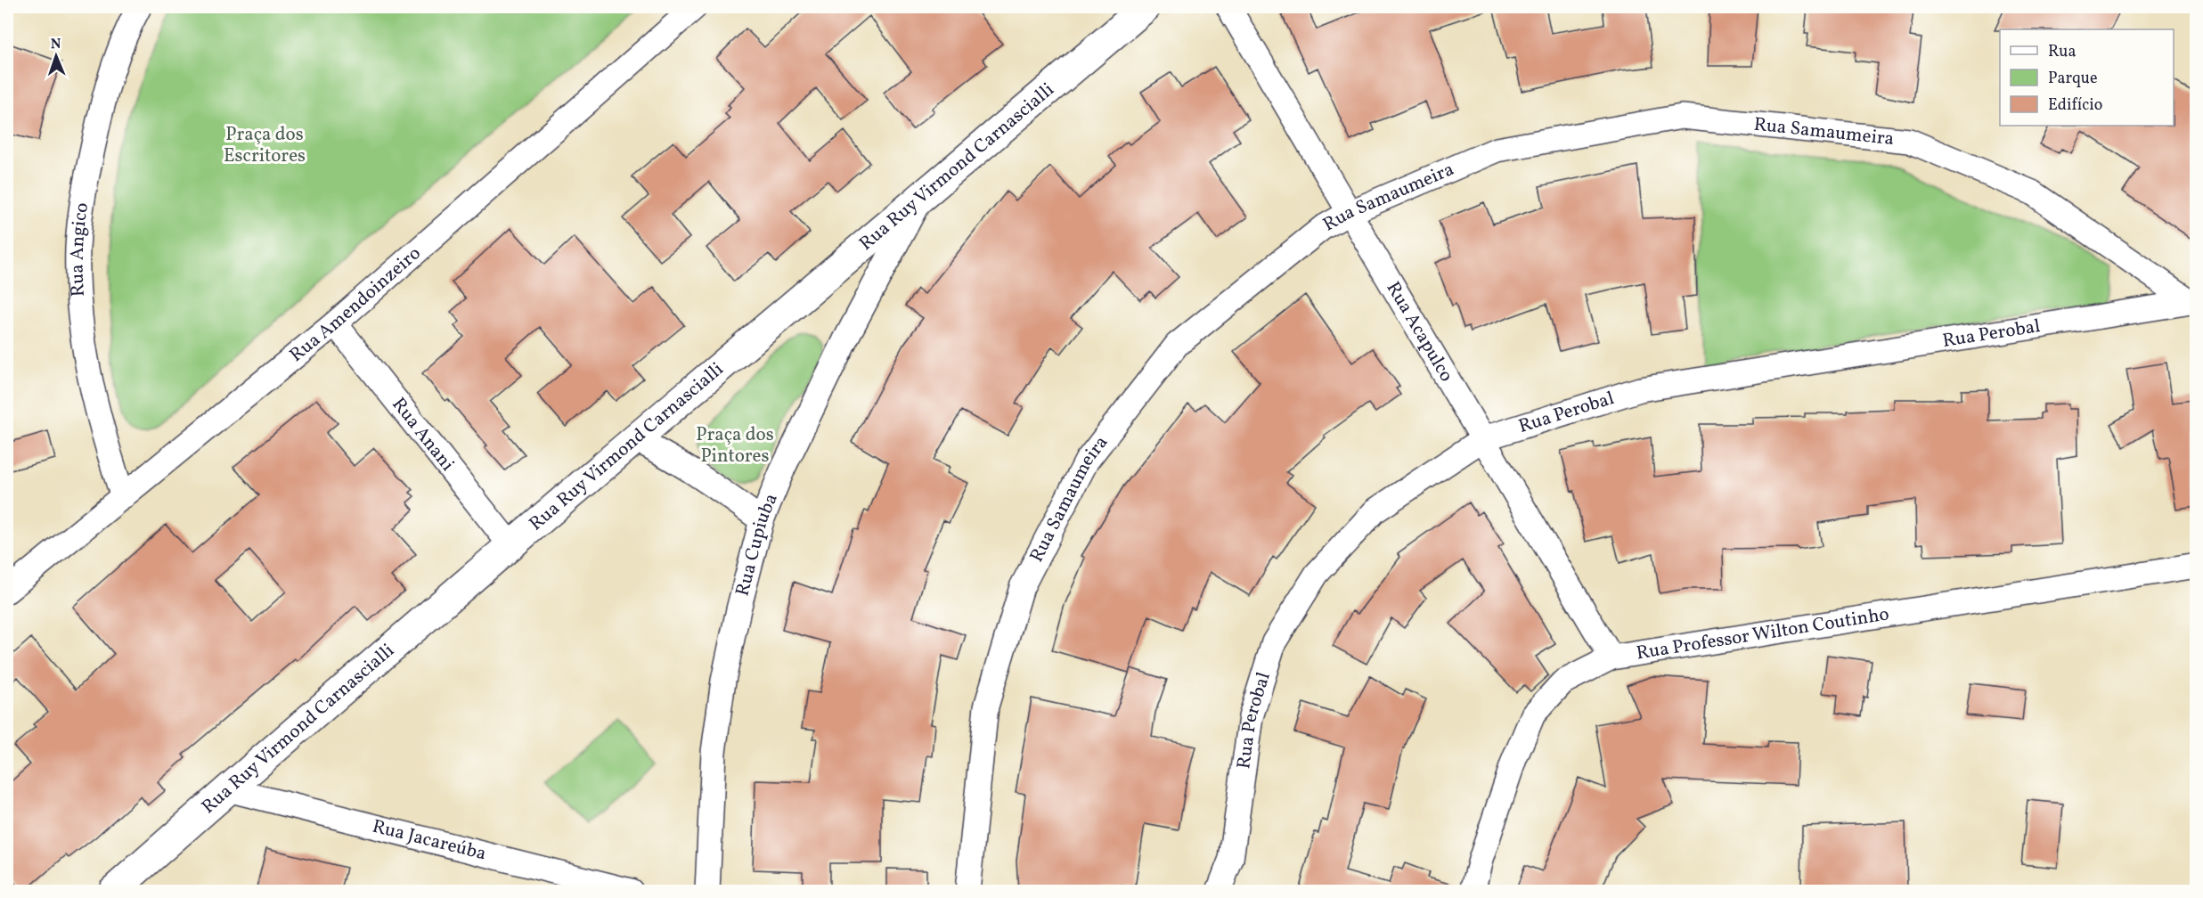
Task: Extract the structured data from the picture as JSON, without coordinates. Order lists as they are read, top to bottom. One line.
{"streets":{"street":["Rua Samaumeira","Rua Ruy Virmond Carnascialli","Rua Angico","Rua Amendoinzeiro","Rua Acapulco","Rua Perobal","Rua Anani","Rua Cupiuba","Rua Professor Wilton Coutinho","Rua Jacareúba"]},"crossings":[["Rua Samaumeira","Rua Acapulco"],["Rua Samaumeira","Rua Perobal"],["Rua Ruy Virmond Carnascialli","Rua Anani"],["Rua Ruy Virmond Carnascialli","Rua Cupiuba"],["Rua Ruy Virmond Carnascialli","Rua Jacareúba"],["Rua Angico","Rua Amendoinzeiro"],["Rua Amendoinzeiro","Rua Anani"],["Rua Acapulco","Rua Perobal"],["Rua Acapulco","Rua Professor Wilton Coutinho"]],"parks":["Praça dos Escritores","Praça dos Pintores"],"legend":["Rua","Parque","Edifício"],"north":"top"}
